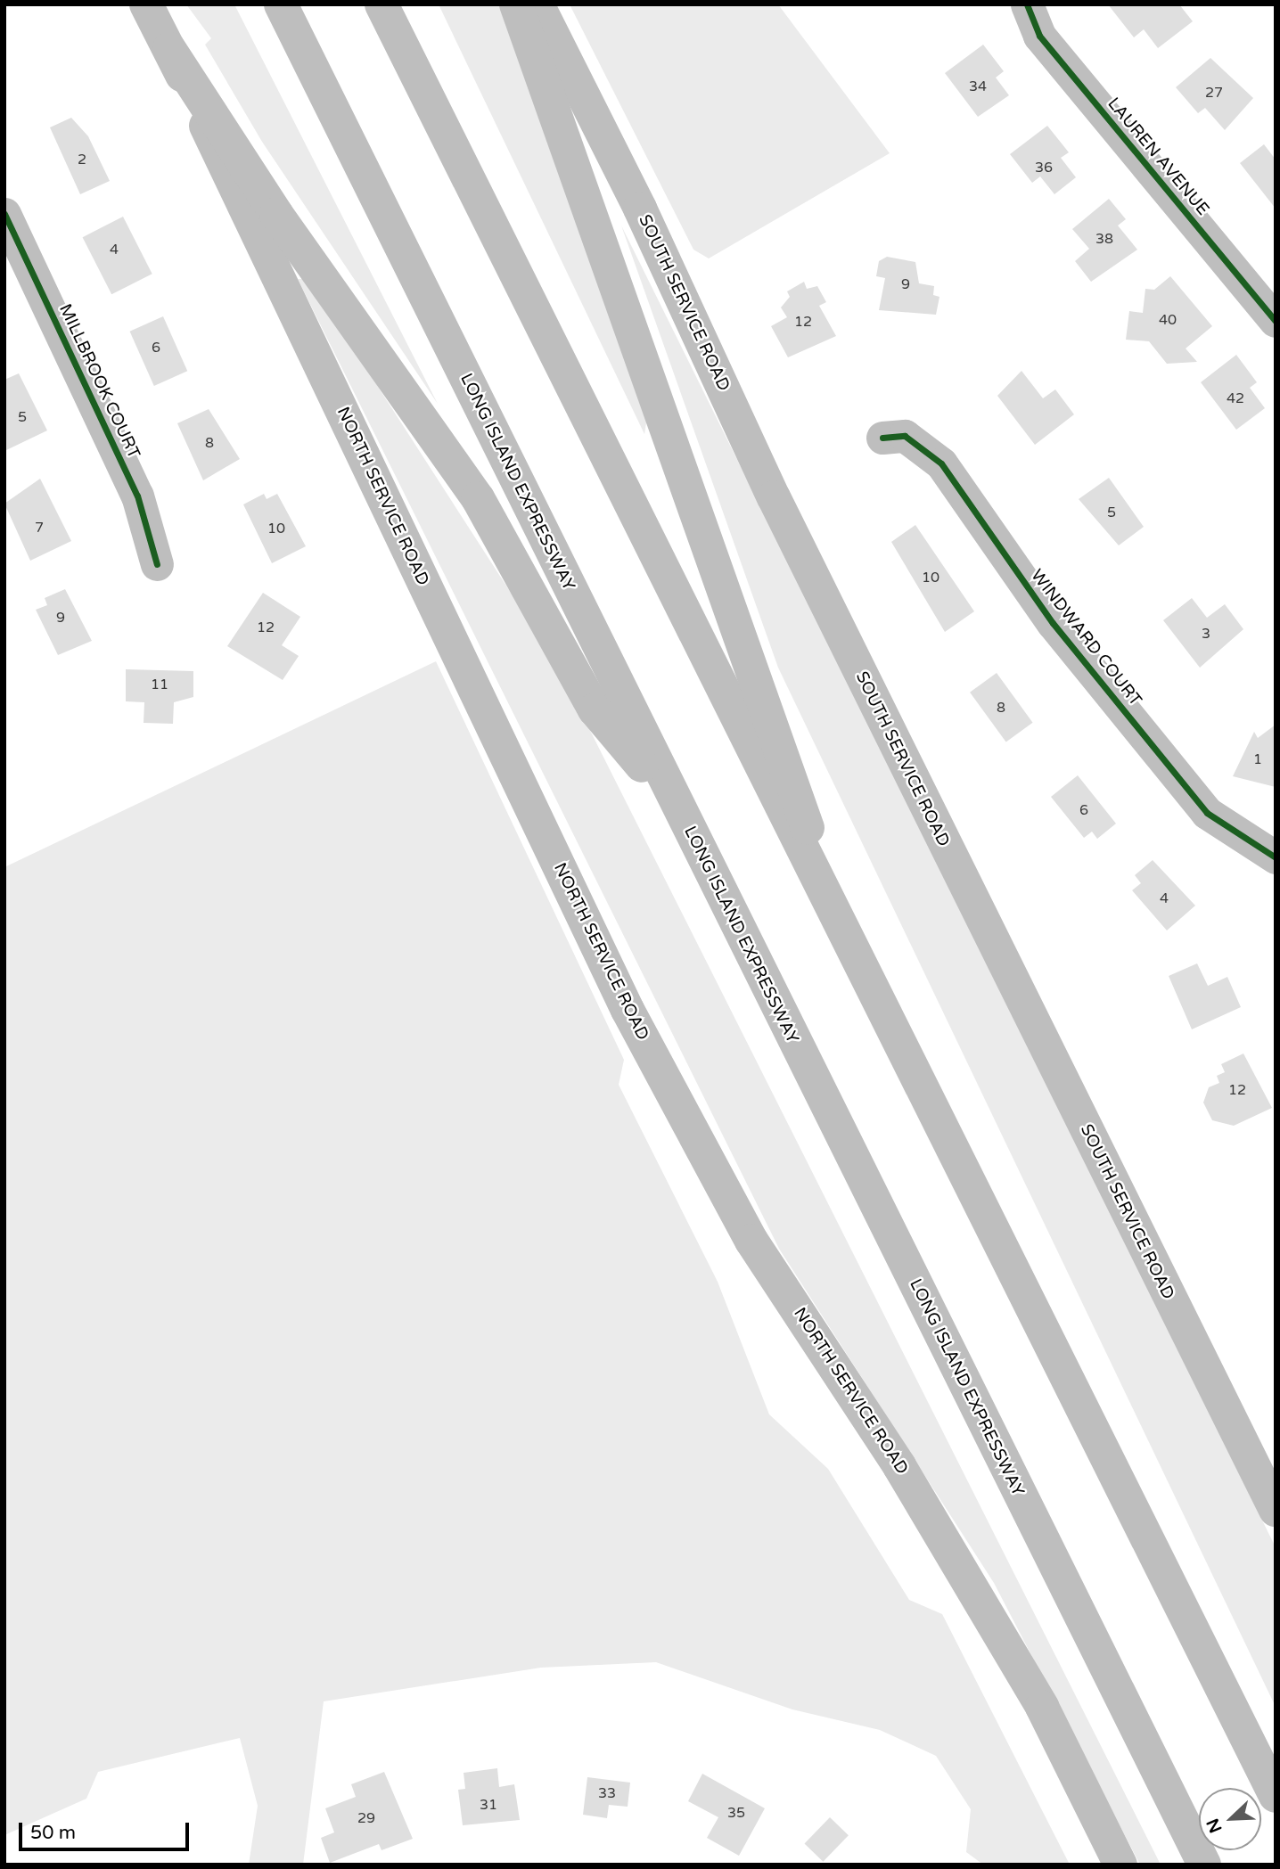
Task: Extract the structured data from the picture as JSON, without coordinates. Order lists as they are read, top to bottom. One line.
{"streets":{"main road":["SOUTH SERVICE ROAD","LONG ISLAND EXPRESSWAY","NORTH SERVICE ROAD"],"street":["LAUREN AVENUE","MILLBROOK COURT","WINDWARD COURT"]},"house_numbers":["34","27","2","36","38","4","9","40","12","6","42","5","8","5","7","10","10","9","12","3","11","8","1","6","4","12","33","31","35","29"],"scale_bar":"50 m","north":"bottom left"}
